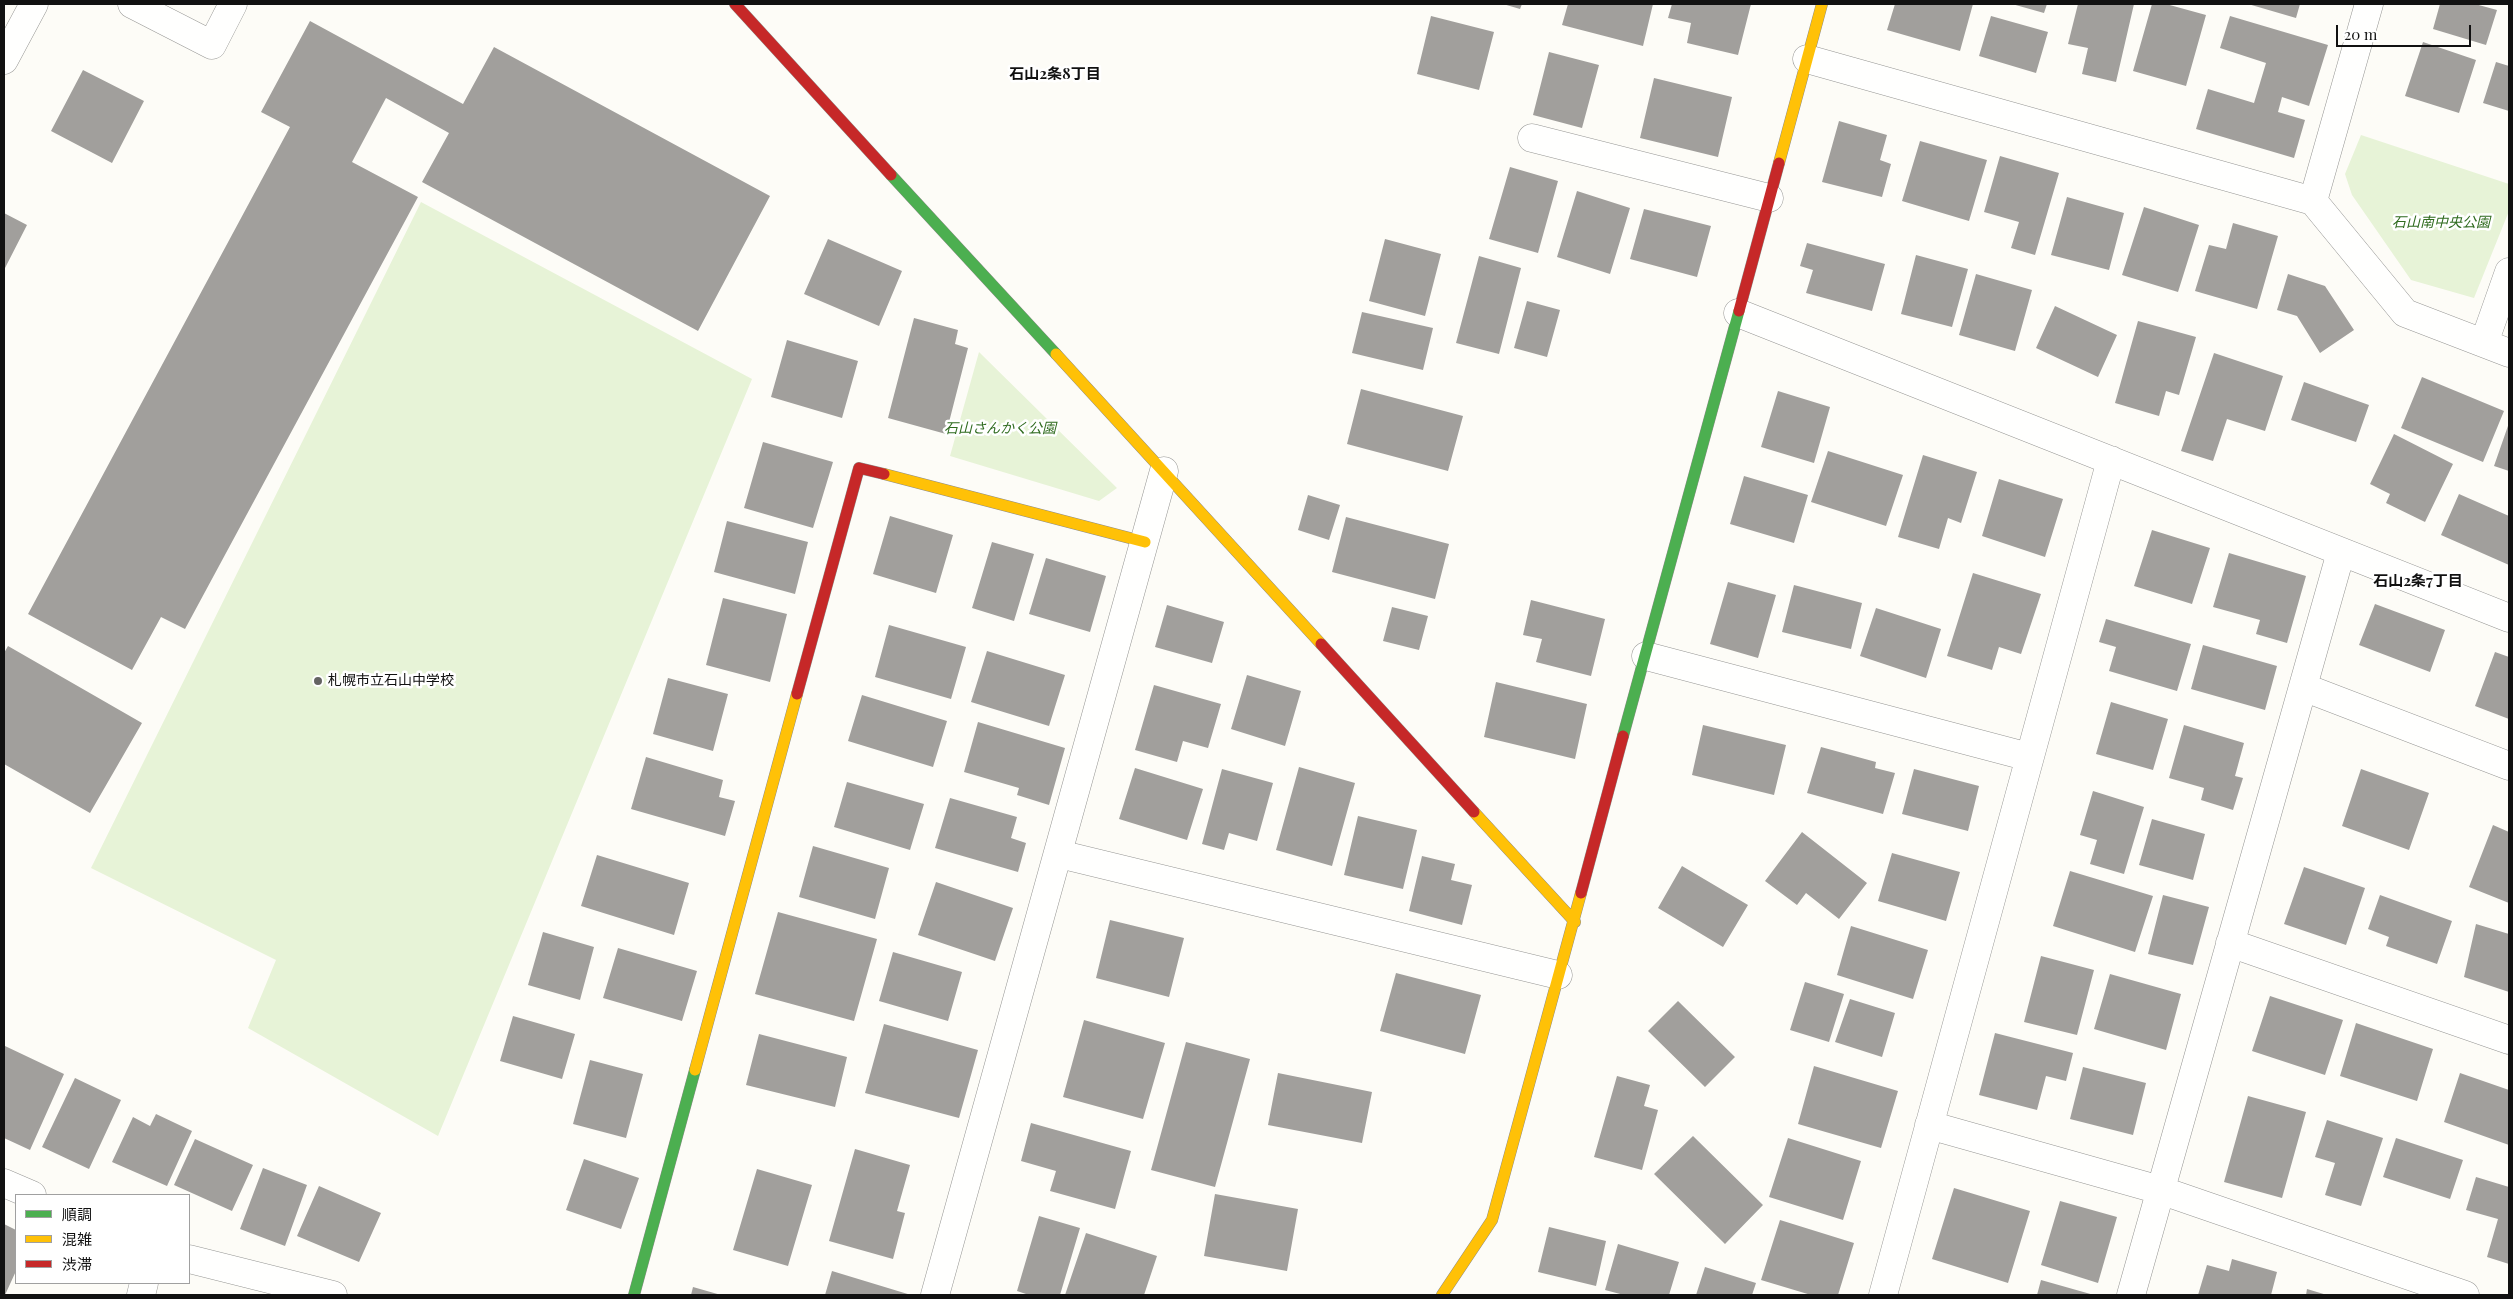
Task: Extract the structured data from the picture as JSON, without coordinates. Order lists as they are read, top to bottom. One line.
{"districts":["石山2条8丁目","石山2条7丁目"],"parks":["石山南中央公園","石山さんかく公園"],"places":["札幌市立石山中学校"],"legend":["順調","混雑","渋滞"],"scale_bar":"20 m"}
